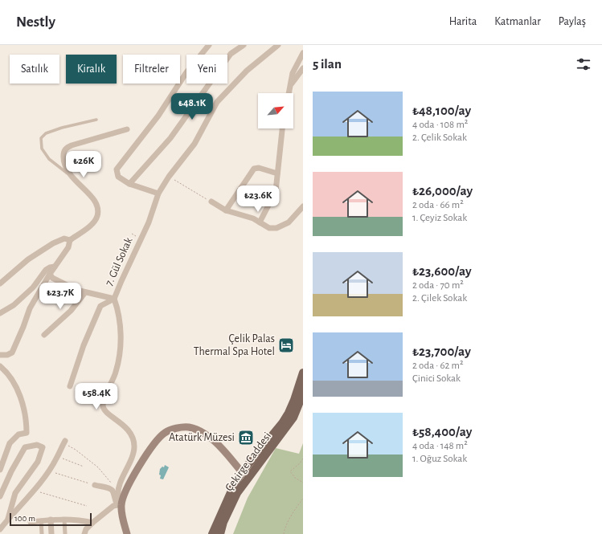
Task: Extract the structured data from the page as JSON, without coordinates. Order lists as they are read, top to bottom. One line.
{"streets":{"main road":["Çekirge Caddesi"],"street":["7. Gül Sokak"]},"places":{"hotel":["Çelik Palas Thermal Spa Hotel"],"museum":["Atatürk Müzesi"]},"scale_bar":"100 m","north":"top right","page":{"header":"Nestly","nav":["Harita","Katmanlar","Paylaş"],"heading":"5 ilan","chip":["Satılık","Kiralık","Filtreler","Yeni"],"list":[{"name":"₺48,100/ay","note":"4 oda · 108 m² · 2. Çelik Sokak"},{"name":"₺26,000/ay","note":"2 oda · 66 m² · 1. Çeyiz Sokak"},{"name":"₺23,600/ay","note":"2 oda · 70 m² · 2. Çilek Sokak"},{"name":"₺23,700/ay","note":"2 oda · 62 m² · Çinici Sokak"},{"name":"₺58,400/ay","note":"4 oda · 148 m² · 1. Oğuz Sokak"}],"price":["₺48.1K","₺26K","₺23.6K","₺23.7K","₺58.4K"],"scale":"100 m"}}
